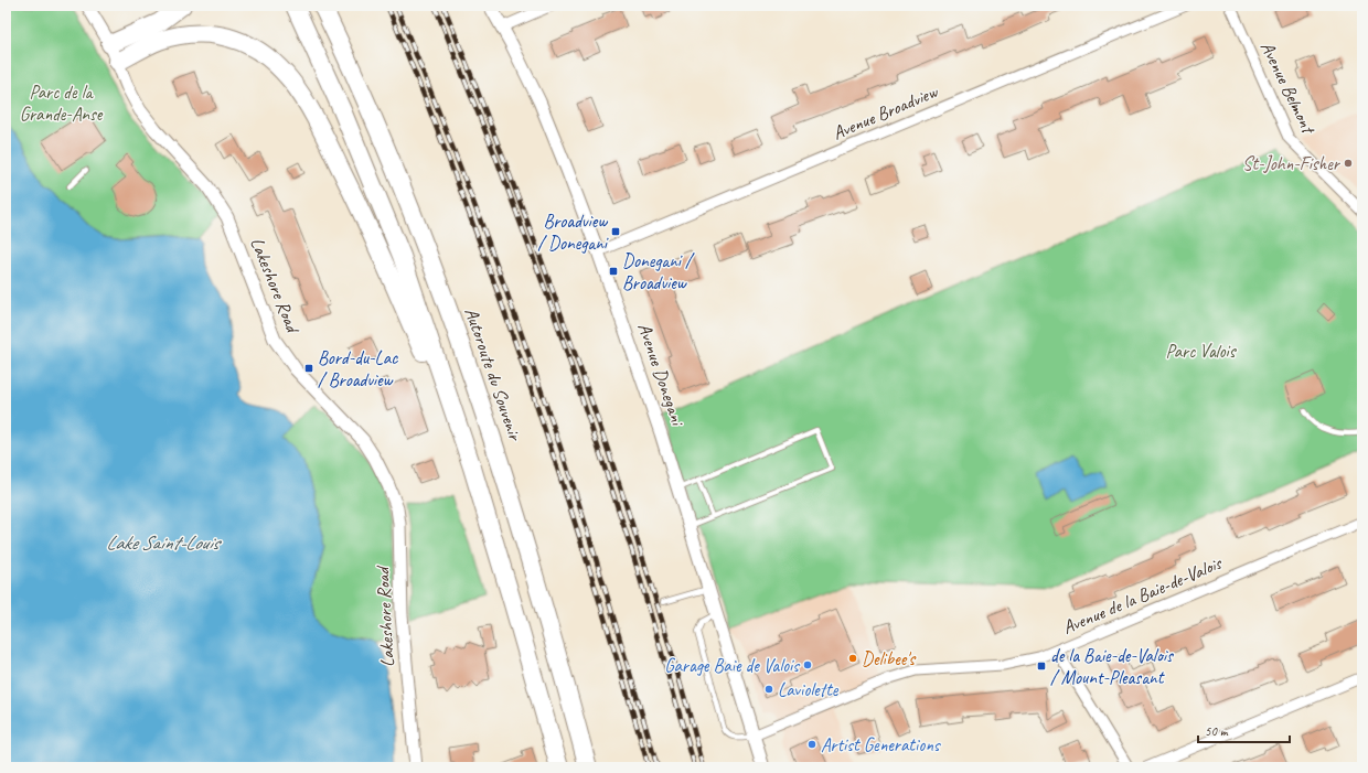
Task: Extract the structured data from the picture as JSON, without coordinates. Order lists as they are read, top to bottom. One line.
{"streets":{"highway":["Autoroute du Souvenir"],"street":["Avenue Belmont","Avenue Broadview","Lakeshore Road","Avenue Donegani","Avenue de la Baie-de-Valois"]},"crossings":[["Avenue Broadview","Avenue Donegani"],["Avenue Donegani","Avenue de la Baie-de-Valois"]],"water":["Lake Saint-Louis"],"parks":["Parc de la Grande-Anse","Parc Valois"],"places":{"other":["St-John-Fisher","Delibee's","Garage Baie de Valois","Laviolette","Artist Generations"],"transit":["Broadview / Donegani","Donegani / Broadview","Bord-du-Lac / Broadview","de la Baie-de-Valois / Mount-Pleasant"]},"scale_bar":"50 m"}
